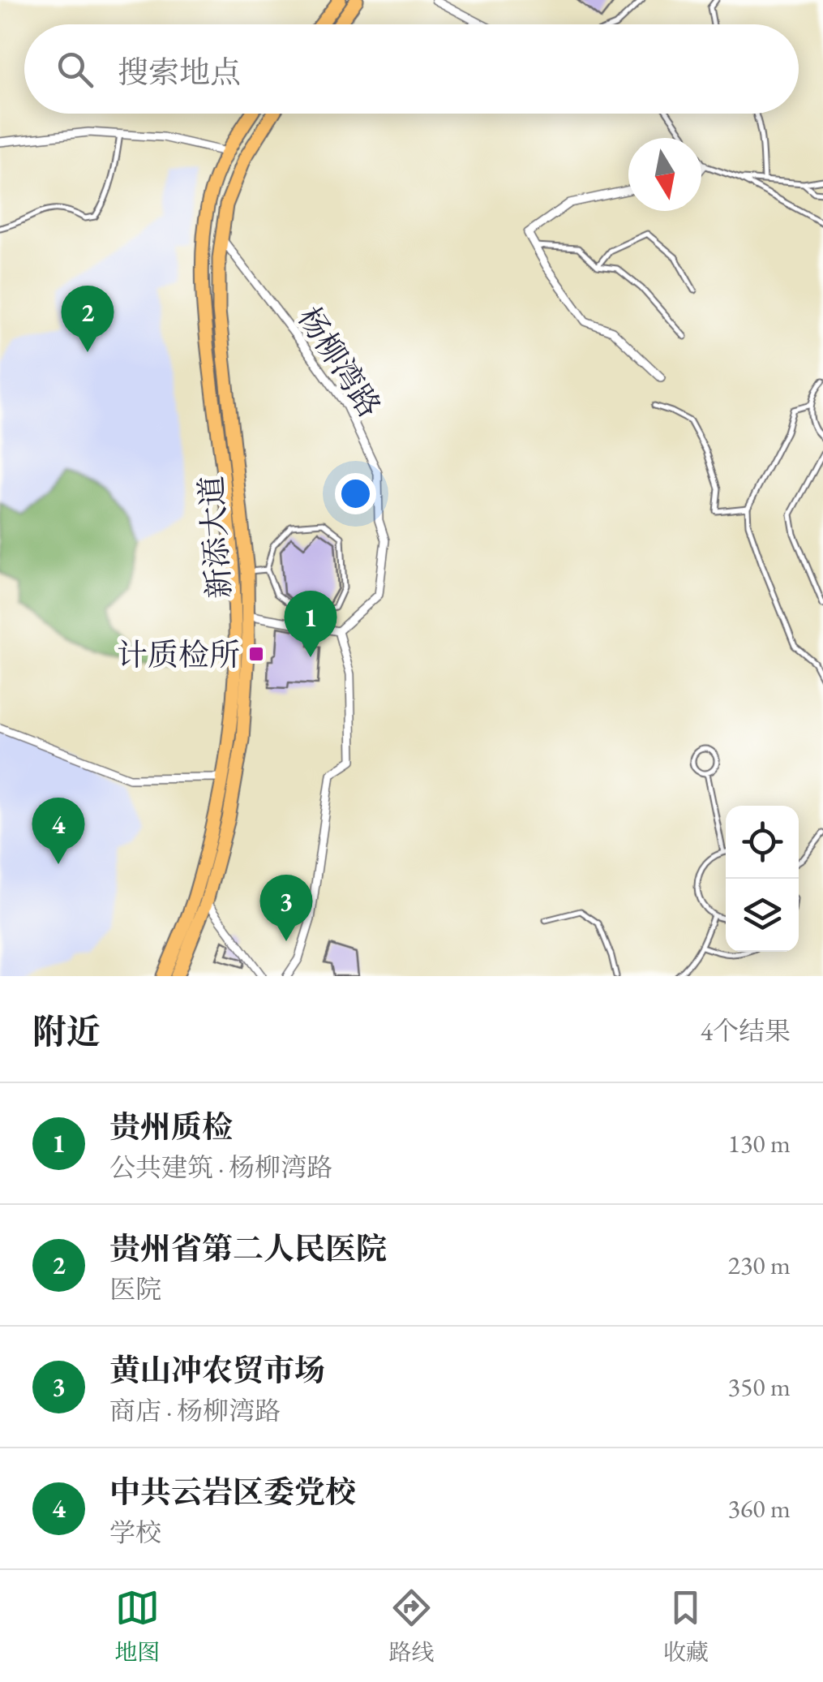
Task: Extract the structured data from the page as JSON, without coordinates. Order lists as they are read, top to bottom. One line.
{"streets":{"main road":["新添大道"],"street":["杨柳湾路"]},"crossings":[["杨柳湾路","新添大道"]],"places":{"transit":["计质检所"]},"north":"bottom","page":{"search":"搜索地点","pins":["2","1","4","3"],"heading":["附近","4个结果"],"list":[{"mark":"1","name":"贵州质检","note":"公共建筑 · 杨柳湾路","value":"130 m"},{"mark":"2","name":"贵州省第二人民医院","note":"医院","value":"230 m"},{"mark":"3","name":"黄山冲农贸市场","note":"商店 · 杨柳湾路","value":"350 m"},{"mark":"4","name":"中共云岩区委党校","note":"学校","value":"360 m"}],"nav":["地图","路线","收藏"]}}
